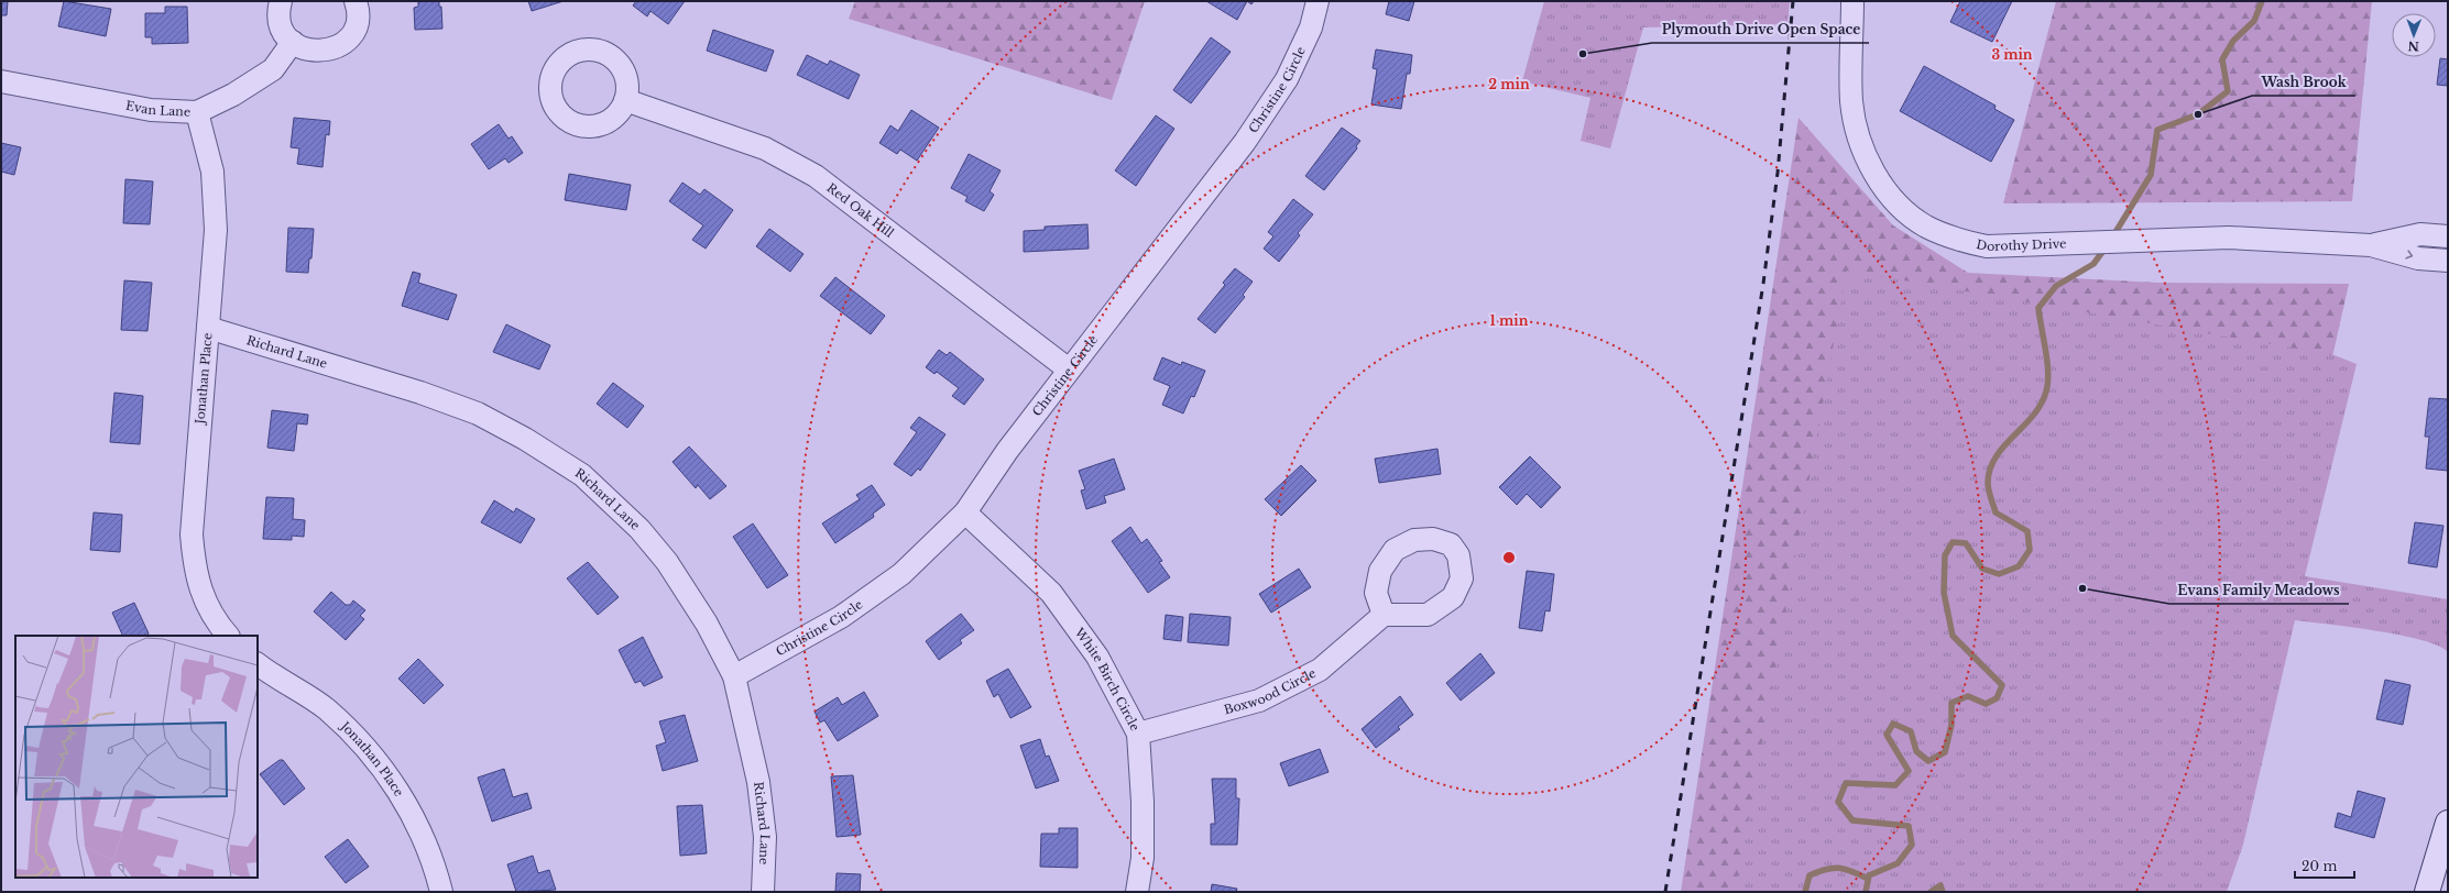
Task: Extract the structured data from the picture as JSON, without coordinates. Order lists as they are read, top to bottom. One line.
{"streets":{"street":["Christine Circle","Evan Lane","Red Oak Hill","Dorothy Drive","Richard Lane","Jonathan Place","White Birch Circle","Boxwood Circle"]},"crossings":[["Christine Circle","Red Oak Hill"],["Christine Circle","Richard Lane"],["Christine Circle","White Birch Circle"],["Evan Lane","Jonathan Place"],["Richard Lane","Jonathan Place"],["White Birch Circle","Boxwood Circle"]],"places":["Plymouth Drive Open Space","Wash Brook","Evans Family Meadows"],"scale_bar":"20 m","north":"bottom","rings":["3 min","2 min","1 min"]}
